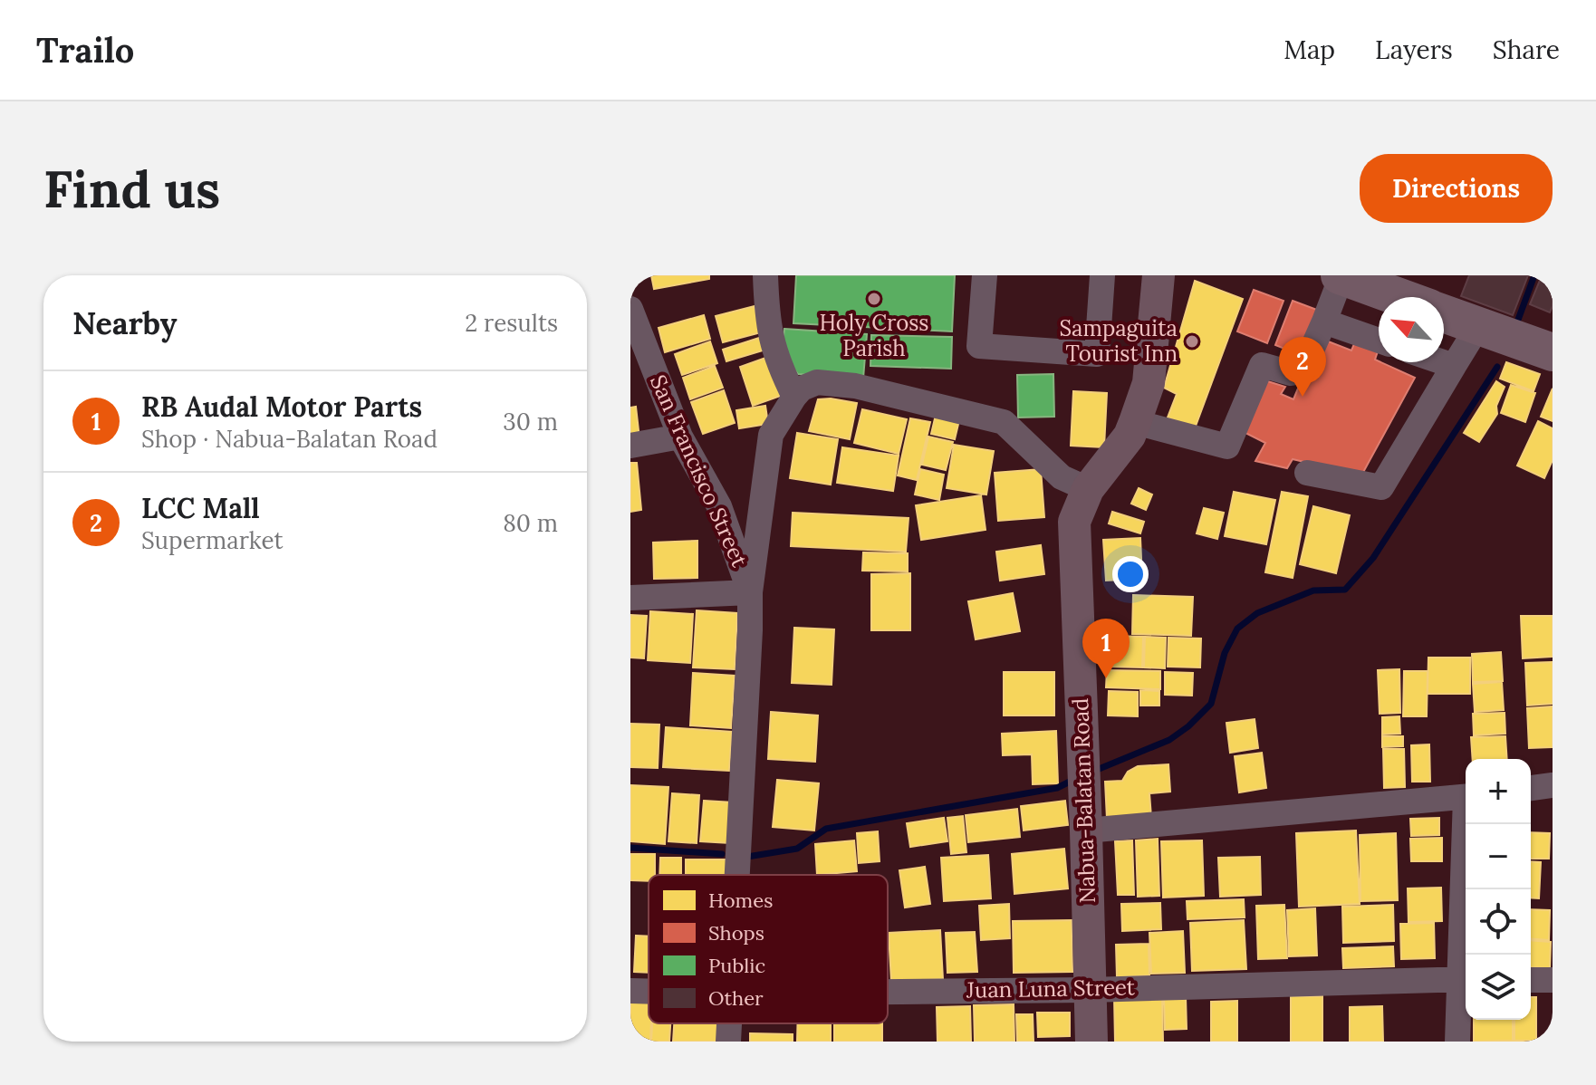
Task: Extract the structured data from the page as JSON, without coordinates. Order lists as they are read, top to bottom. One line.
{"streets":{"main road":["Nabua-Balatan Road"],"street":["San Francisco Street","Juan Luna Street"]},"crossings":[["Nabua-Balatan Road","Juan Luna Street"]],"places":["Holy Cross Parish","Sampaguita Tourist Inn"],"legend":["Homes","Shops","Public","Other"],"north":"top left","page":{"header":"Trailo","nav":["Map","Layers","Share"],"buttons":"Directions","title":"Find us","heading":["Nearby","2 results"],"pins":["2","1"],"list":[{"mark":"1","name":"RB Audal Motor Parts","note":"Shop · Nabua-Balatan Road","value":"30 m"},{"mark":"2","name":"LCC Mall","note":"Supermarket","value":"80 m"}],"map_buttons":["+","−"]}}
